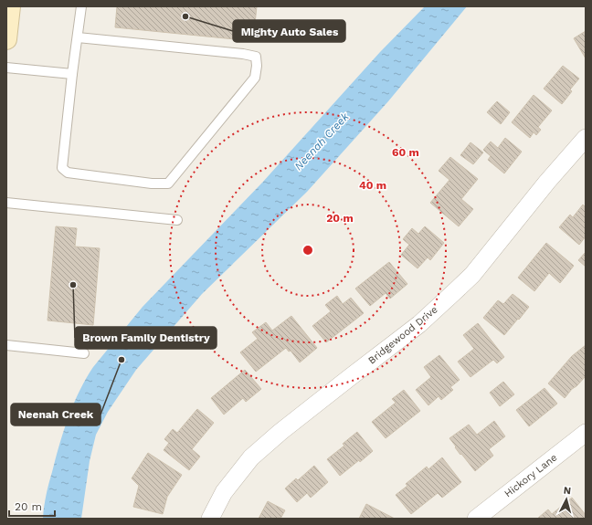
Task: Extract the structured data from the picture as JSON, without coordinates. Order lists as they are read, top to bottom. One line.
{"streets":{"street":["Bridgewood Drive","Hickory Lane"]},"water":["Neenah Creek"],"places":["Mighty Auto Sales","Brown Family Dentistry","Neenah Creek"],"scale_bar":"20 m","north":"top","rings":["60 m","40 m","20 m"]}
